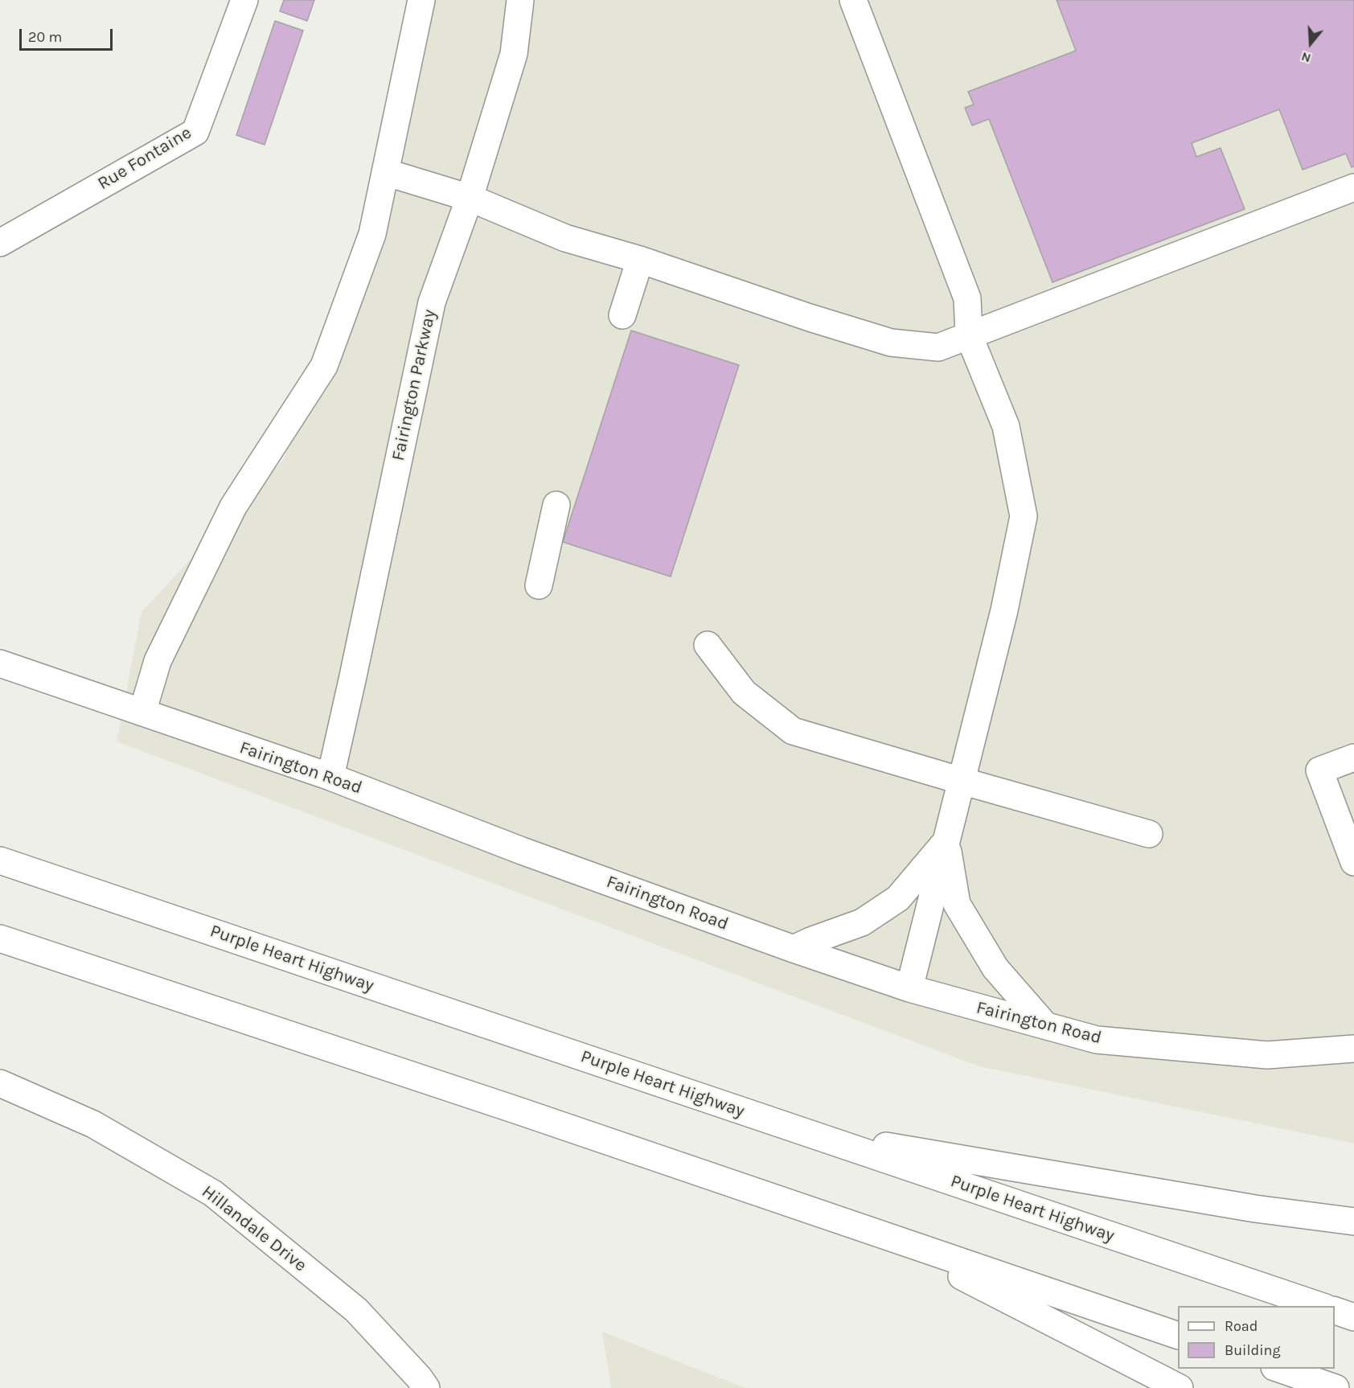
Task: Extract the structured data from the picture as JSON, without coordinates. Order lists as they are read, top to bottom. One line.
{"streets":{"main road":["Rue Fontaine","Fairington Parkway","Fairington Road","Purple Heart Highway","Hillandale Drive"]},"crossings":[["Fairington Parkway","Fairington Road"]],"legend":["Road","Building"],"scale_bar":"20 m","north":"bottom"}
